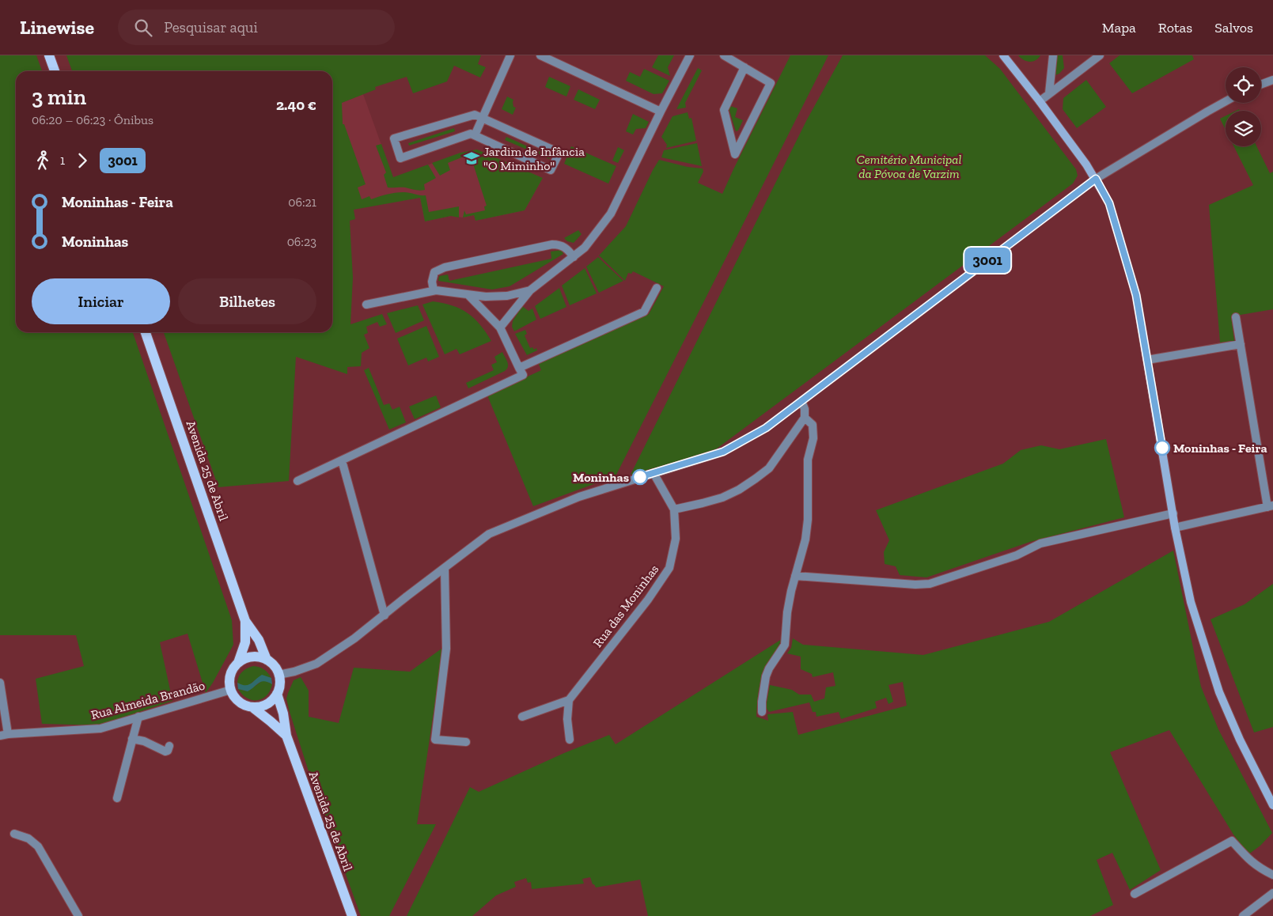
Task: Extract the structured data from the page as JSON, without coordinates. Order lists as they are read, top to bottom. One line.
{"streets":{"main road":["Avenida 25 de Abril"],"street":["Rua das Moninhas","Rua Almeida Brandão"]},"crossings":[["Avenida 25 de Abril","Rua Almeida Brandão"]],"parks":["Cemitério Municipal da Póvoa de Varzim"],"places":{"school or university":["Jardim de Infância \"O Miminho\""],"other":["Moninhas - Feira","Moninhas"]},"lines":["bus line 3001"],"page":{"header":"Linewise","search":"Pesquisar aqui","nav":["Mapa","Rotas","Salvos"],"on_map":"3001","heading":["3 min","06:20 – 06:23 · Ônibus","2.40 €"],"legs":["1","3001"],"list":[{"name":"Moninhas - Feira","value":"06:21"},{"name":"Moninhas","value":"06:23"}],"buttons":["Iniciar","Bilhetes"]}}
